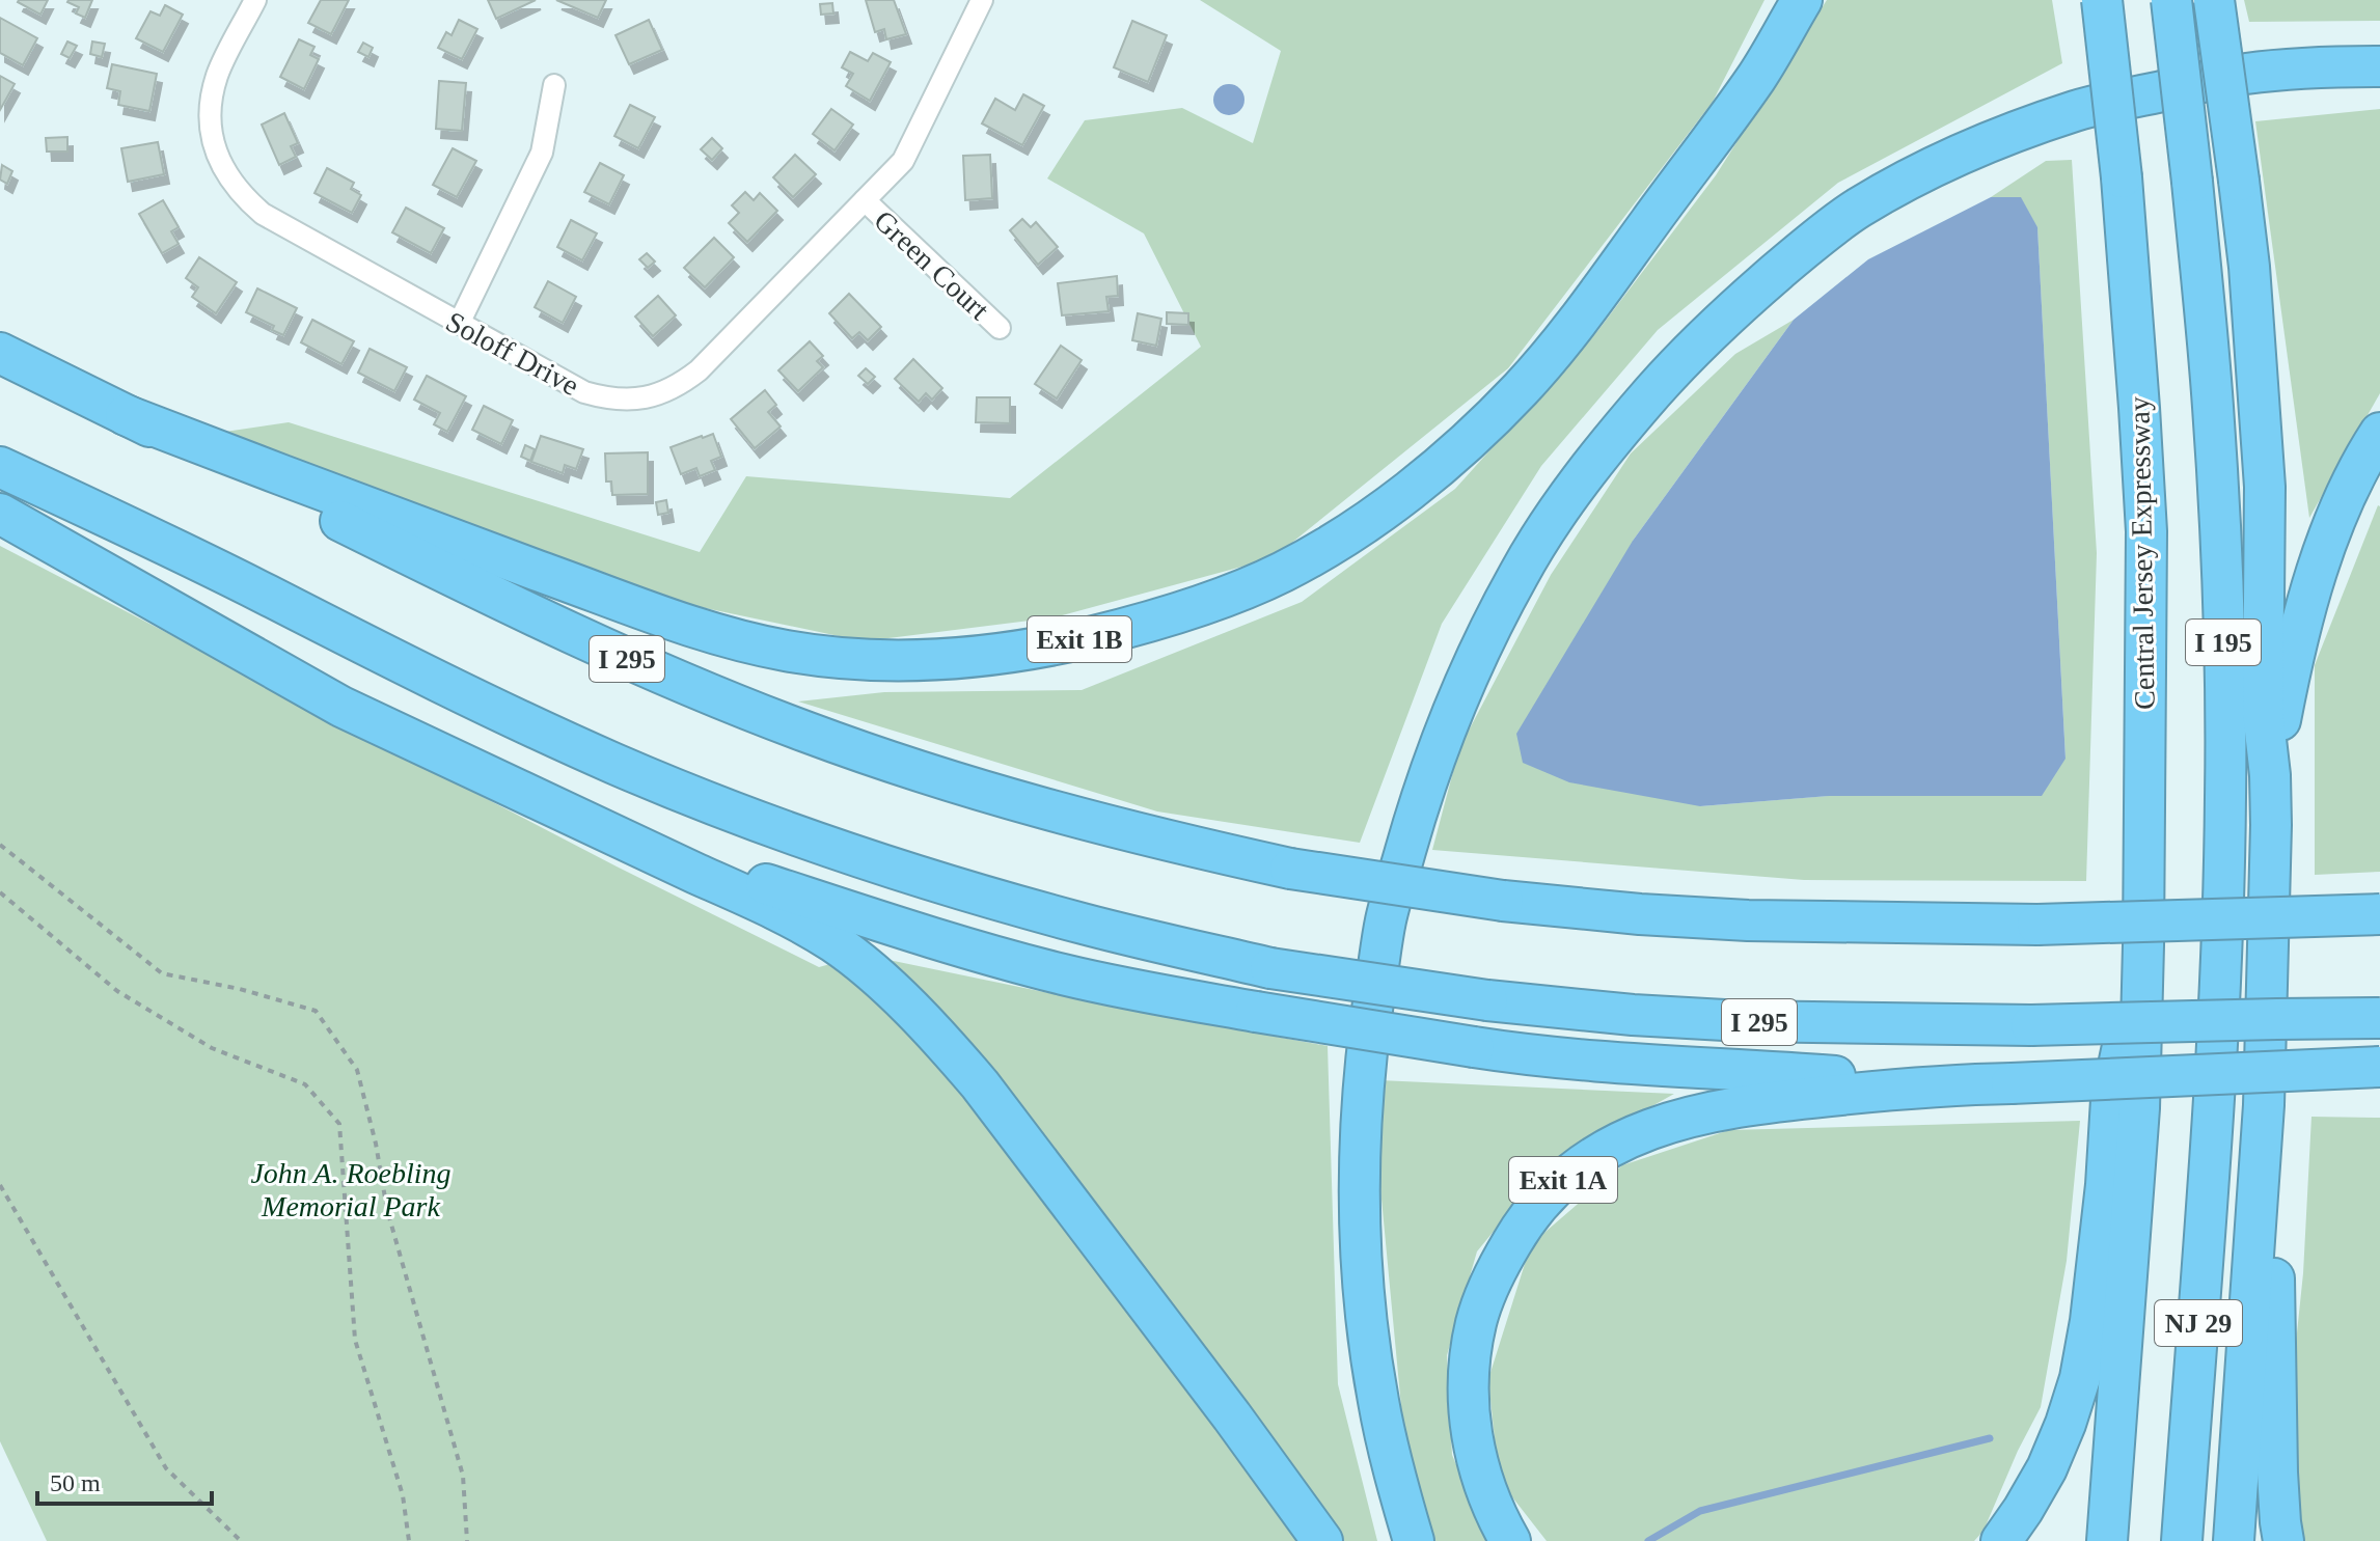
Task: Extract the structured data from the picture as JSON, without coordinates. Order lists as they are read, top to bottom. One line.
{"streets":{"highway":["Central Jersey Expressway","Exit 1B","I 195","I 295","Exit 1A","NJ 29"],"street":["Green Court","Soloff Drive"]},"crossings":[["Green Court","Soloff Drive"],["Central Jersey Expressway","NJ 29"],["Exit 1B","I 295"],["I 195","NJ 29"]],"parks":["John A. Roebling Memorial Park"],"scale_bar":"50 m"}
